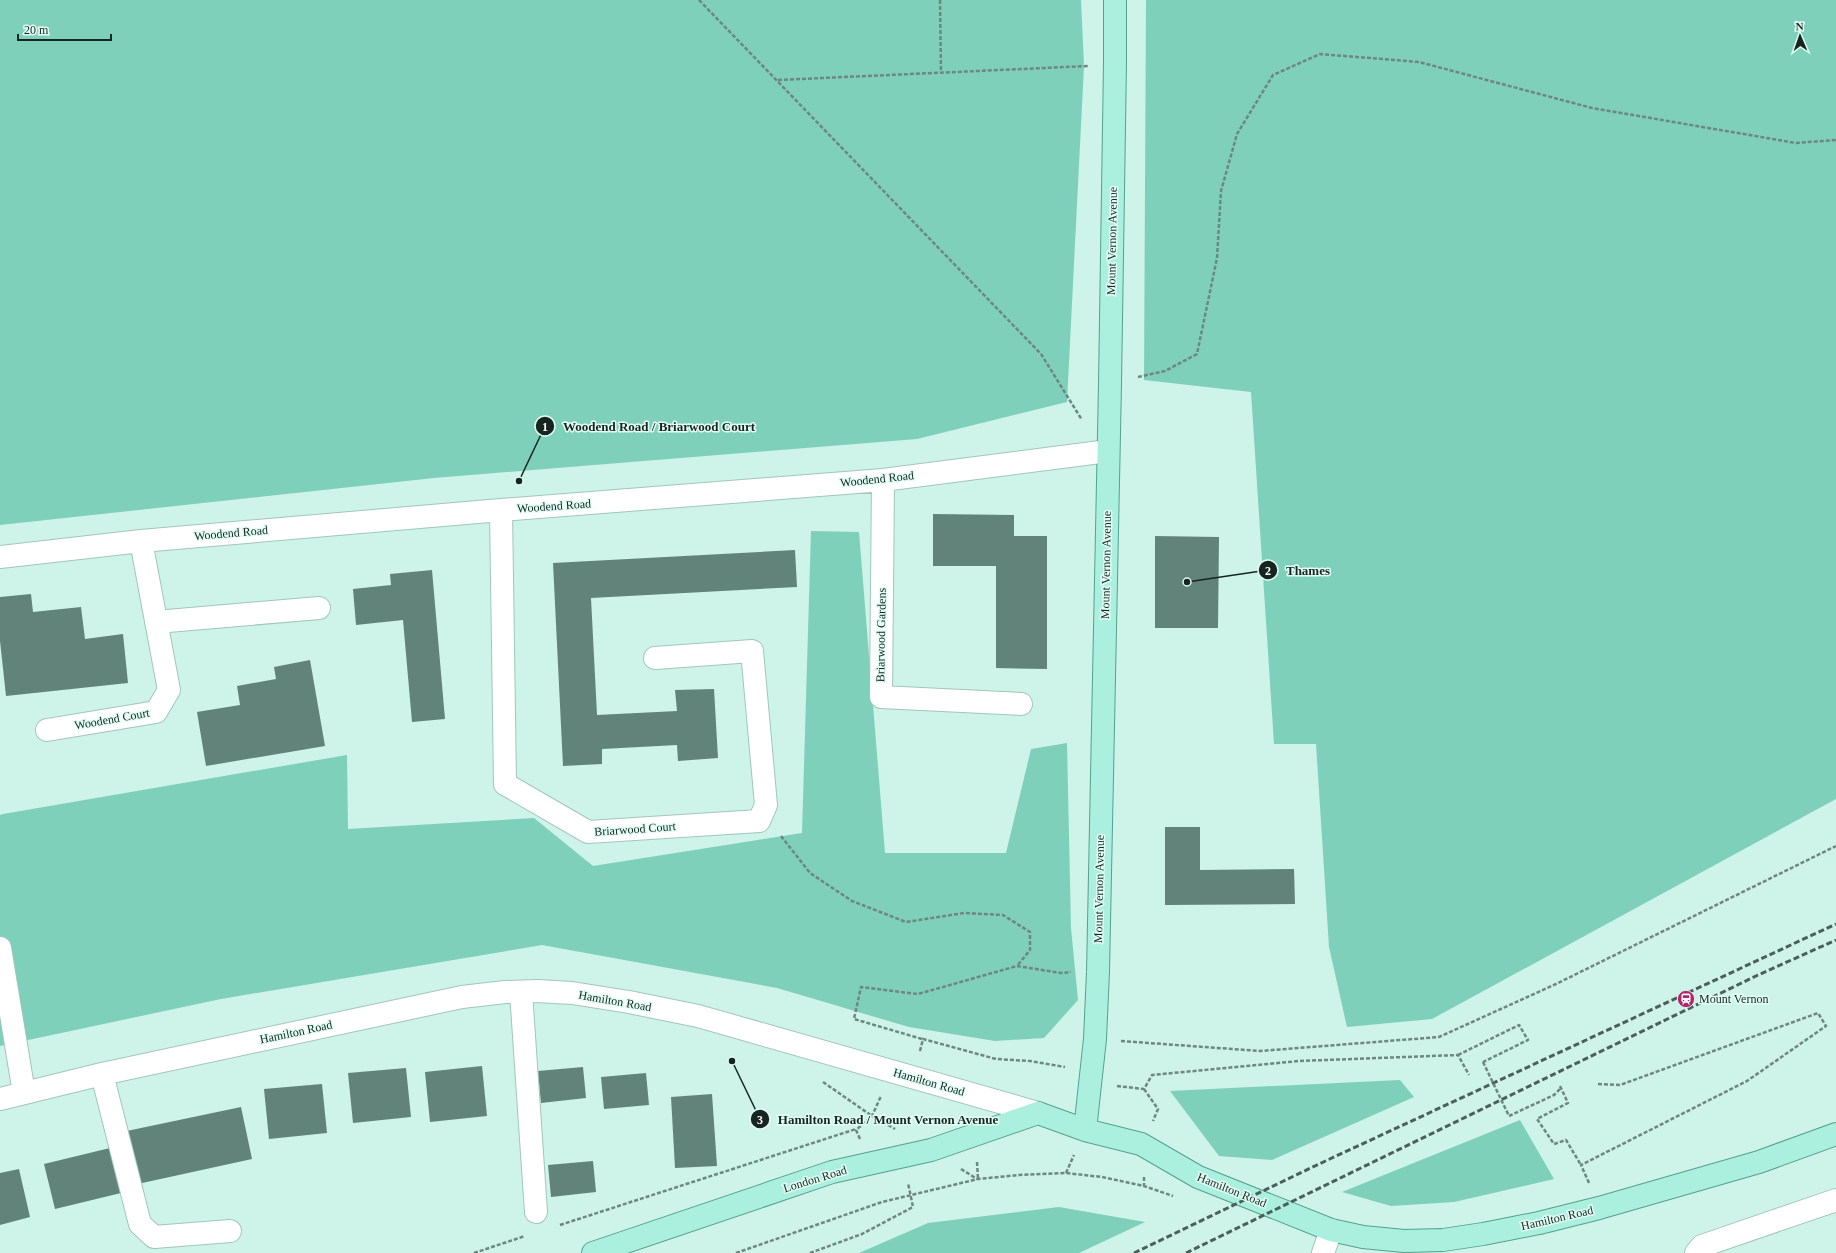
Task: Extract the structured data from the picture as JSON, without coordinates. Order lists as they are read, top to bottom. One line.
{"streets":{"main road":["Mount Vernon Avenue","Hamilton Road","London Road"],"street":["Woodend Road","Briarwood Gardens","Woodend Court","Briarwood Court"]},"crossings":[["Mount Vernon Avenue","Woodend Road"],["Mount Vernon Avenue","Hamilton Road"],["Woodend Road","Briarwood Gardens"],["Woodend Road","Woodend Court"],["Woodend Road","Briarwood Court"],["Hamilton Road","London Road"]],"places":{"other":["Woodend Road / Briarwood Court","Thames","Hamilton Road / Mount Vernon Avenue"],"station":["Mount Vernon"]},"scale_bar":"20 m","north":"top"}
